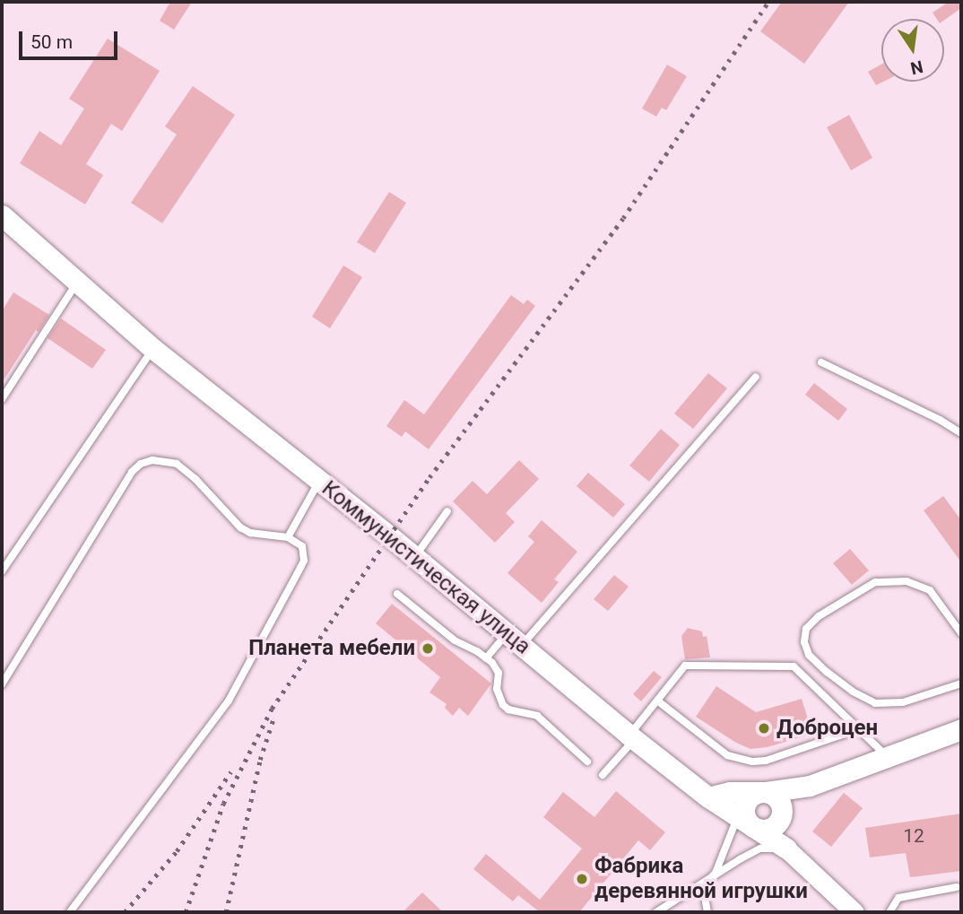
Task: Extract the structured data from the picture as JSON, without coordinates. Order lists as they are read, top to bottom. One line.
{"streets":{"main road":["Коммунистическая улица"]},"places":["Планета мебели","Доброцен","Фабрика деревянной игрушки"],"house_numbers":["12"],"scale_bar":"50 m","north":"bottom"}
